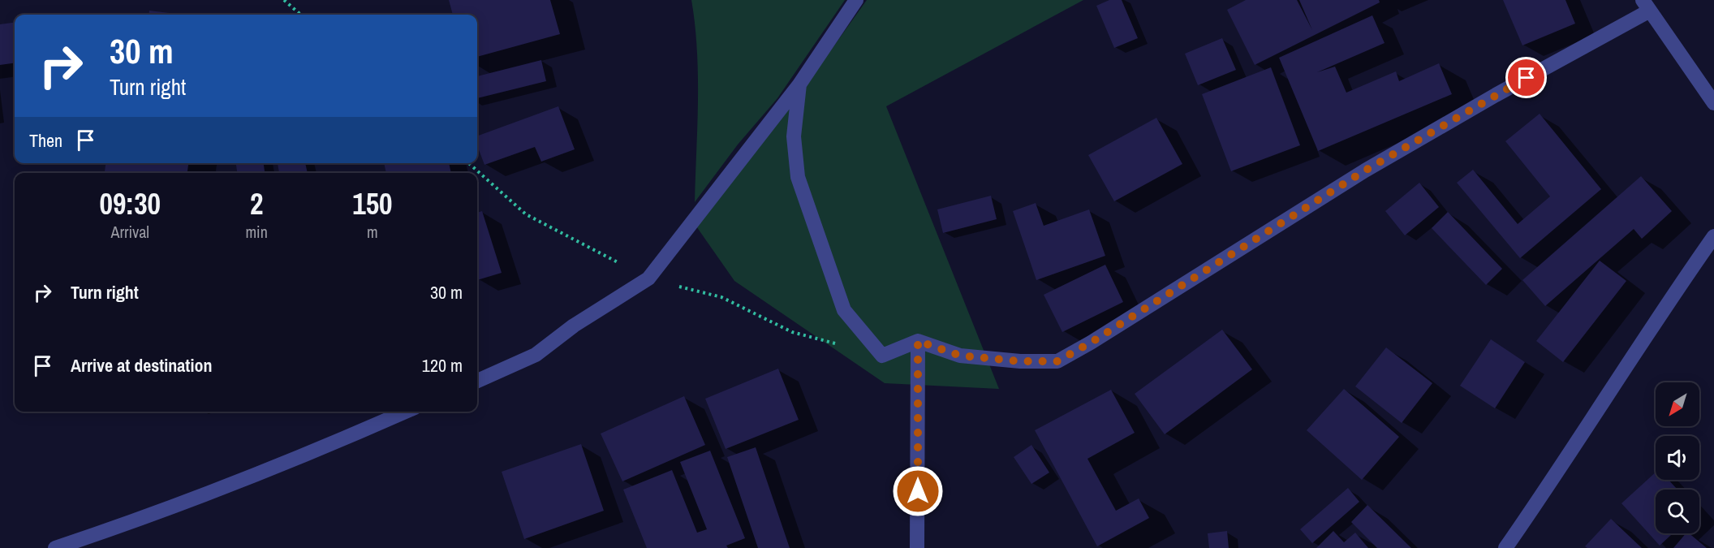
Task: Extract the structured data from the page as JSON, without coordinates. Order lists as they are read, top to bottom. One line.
{"north":"bottom left","page":{"turn":["30 m","Turn right"],"then":"Then","eta":["09:30","Arrival","2","min","150","m"],"list":[{"name":"Turn right","value":"30 m"},{"name":"Arrive at destination","value":"120 m"}]}}
